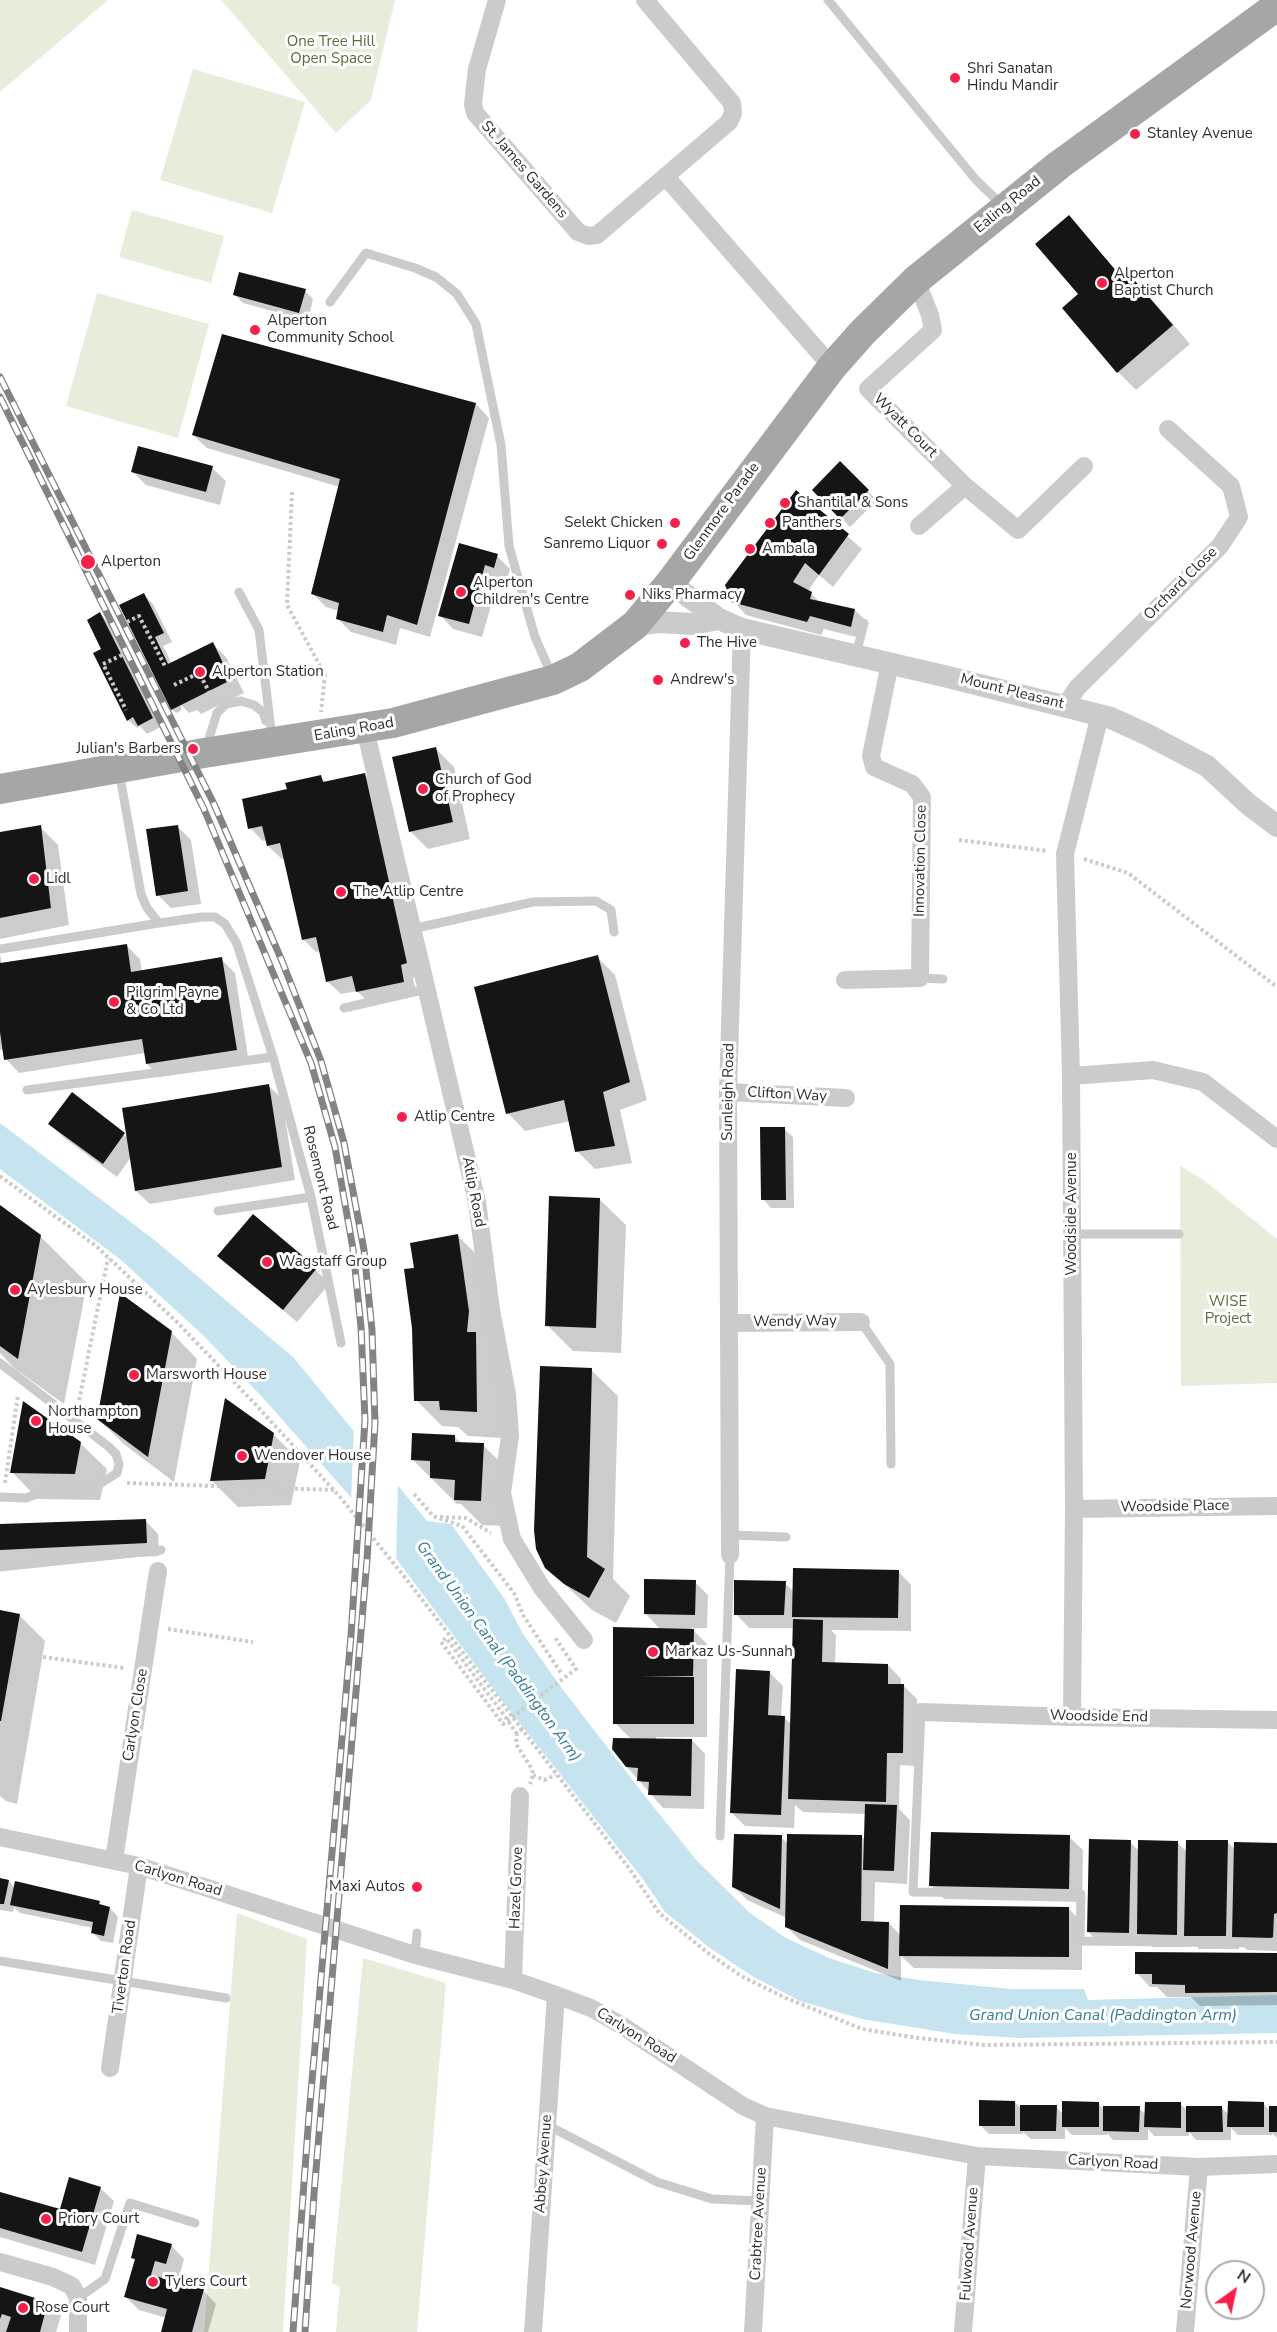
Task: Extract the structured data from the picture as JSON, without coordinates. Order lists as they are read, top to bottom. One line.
{"streets":{"main road":["Ealing Road","Glenmore Parade"],"street":["St. James Gardens","Wyatt Court","Orchard Close","Mount Pleasant","Innovation Close","Sunleigh Road","Clifton Way","Atlip Road","Woodside Avenue","Wendy Way","Woodside Place","Carlyon Close","Woodside End","Carlyon Road","Hazel Grove","Tiverton Road","Abbey Avenue","Crabtree Avenue","Fulwood Avenue","Norwood Avenue"],"lane":["Rosemont Road"]},"crossings":[["Ealing Road","Wyatt Court"],["Ealing Road","Glenmore Parade"],["Ealing Road","Mount Pleasant"],["Ealing Road","Atlip Road"],["Glenmore Parade","Mount Pleasant"],["Orchard Close","Mount Pleasant"],["Mount Pleasant","Innovation Close"],["Mount Pleasant","Sunleigh Road"],["Mount Pleasant","Woodside Avenue"],["Sunleigh Road","Clifton Way"],["Sunleigh Road","Wendy Way"],["Woodside Avenue","Woodside Place"],["Woodside Avenue","Woodside End"],["Carlyon Close","Carlyon Road"],["Carlyon Road","Hazel Grove"],["Carlyon Road","Tiverton Road"],["Carlyon Road","Abbey Avenue"],["Carlyon Road","Crabtree Avenue"],["Carlyon Road","Fulwood Avenue"],["Carlyon Road","Norwood Avenue"]],"water":["Grand Union Canal (Paddington Arm)"],"parks":["One Tree Hill Open Space","WISE Project"],"places":["Shri Sanatan Hindu Mandir","Stanley Avenue","Alperton Baptist Church","Alperton Community School","Shantilal & Sons","Selekt Chicken","Panthers","Sanremo Liquor","Ambala","Alperton","Alperton Children's Centre","Niks Pharmacy","The Hive","Alperton Station","Andrew's","Julian's Barbers","Church of God of Prophecy","Lidl","The Atlip Centre","Pilgrim Payne & Co Ltd","Atlip Centre","Wagstaff Group","Aylesbury House","Marsworth House","Northampton House","Wendover House","Markaz Us-Sunnah","Maxi Autos","Priory Court","Tylers Court","Rose Court"],"north":"top right"}
